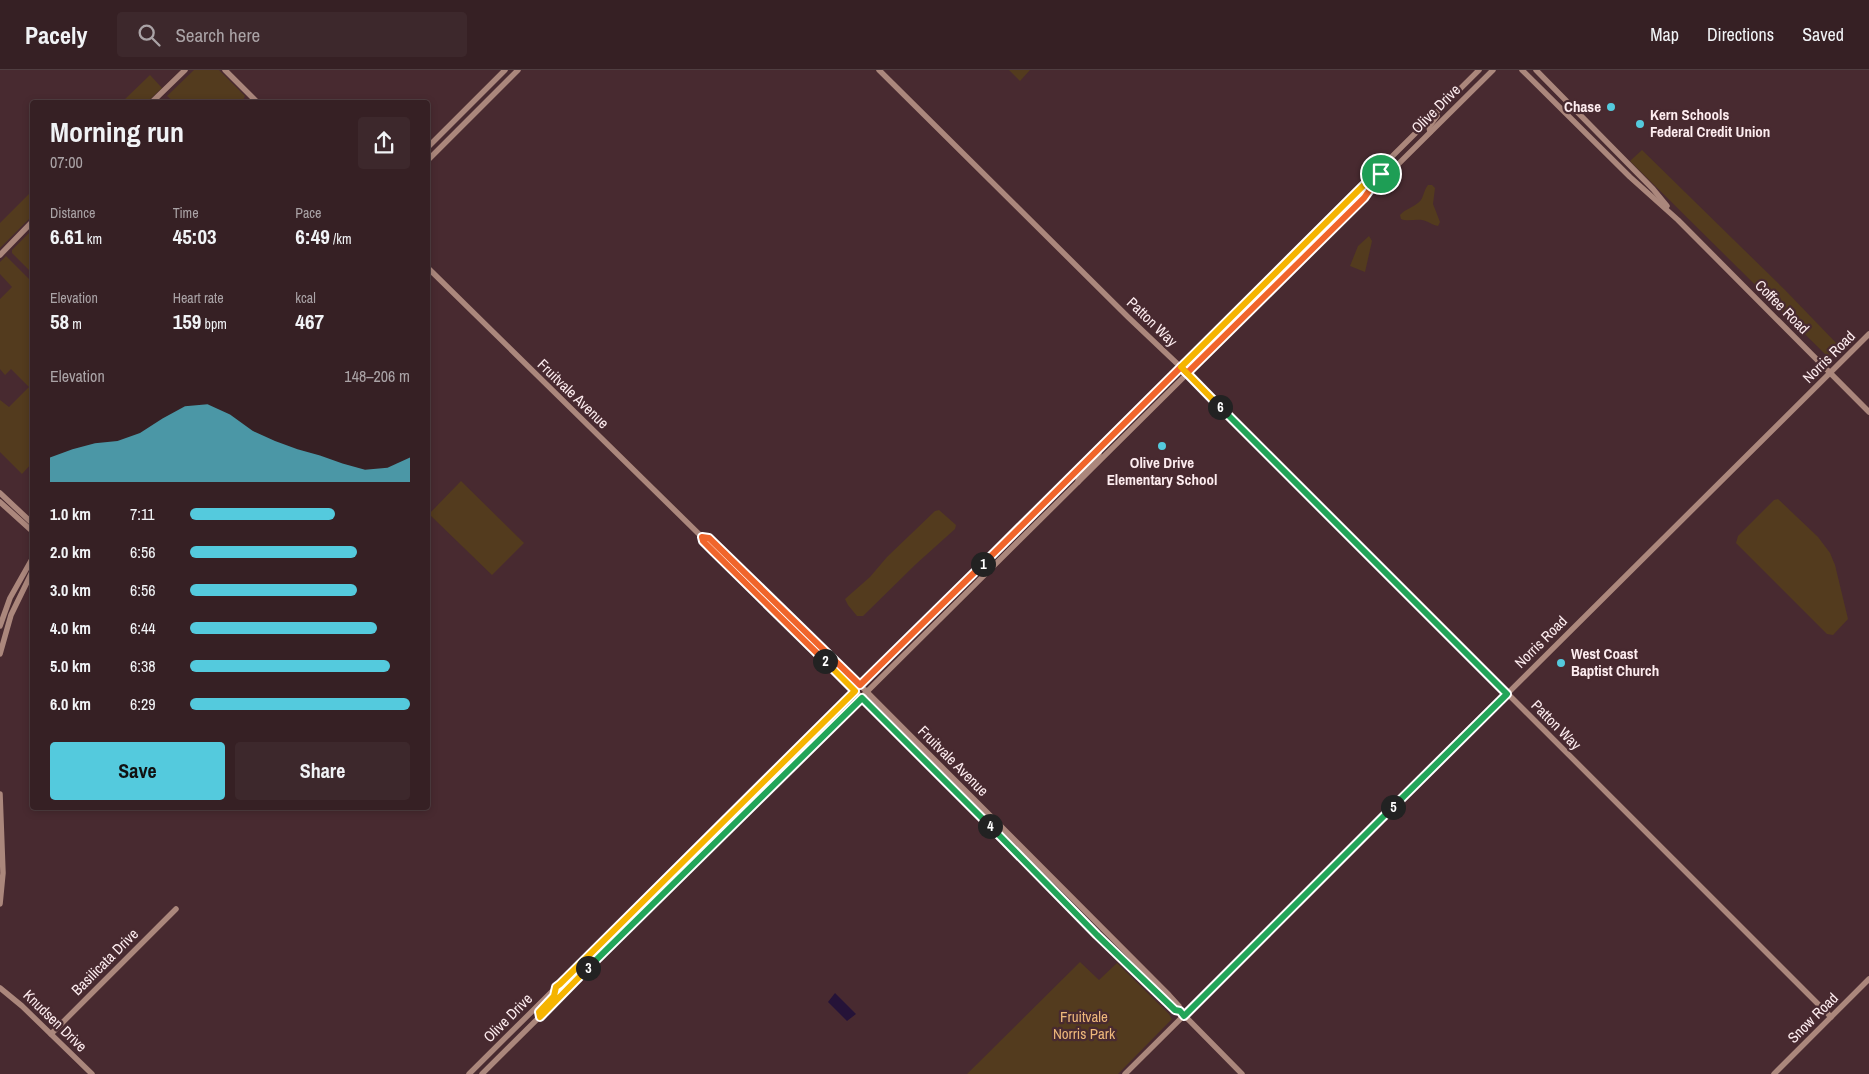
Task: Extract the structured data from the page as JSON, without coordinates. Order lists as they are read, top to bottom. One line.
{"streets":{"main road":["Olive Drive","Coffee Road","Patton Way","Norris Road","Fruitvale Avenue","Basilicata Drive","Snow Road","Knudsen Drive"]},"crossings":[["Olive Drive","Patton Way"],["Olive Drive","Fruitvale Avenue"],["Coffee Road","Norris Road"],["Patton Way","Norris Road"],["Patton Way","Snow Road"],["Norris Road","Fruitvale Avenue"],["Basilicata Drive","Knudsen Drive"]],"parks":["Fruitvale Norris Park"],"places":["Chase","Kern Schools Federal Credit Union","Olive Drive Elementary School","West Coast Baptist Church"],"page":{"header":"Pacely","search":"Search here","nav":["Map","Directions","Saved"],"heading":["Morning run","07:00"],"stats":[["Distance","6.61 km"],["Time","45:03"],["Pace","6:49 /km"],["Elevation","58 m"],["Heart rate","159 bpm"],["kcal","467"]],"chart":["Elevation","148–206 m"],"pins":["6","1","2","5","4","3"],"list":[{"name":"1.0 km","note":"7:11"},{"name":"2.0 km","note":"6:56"},{"name":"3.0 km","note":"6:56"},{"name":"4.0 km","note":"6:44"},{"name":"5.0 km","note":"6:38"},{"name":"6.0 km","note":"6:29"}],"buttons":["Save","Share"]}}
